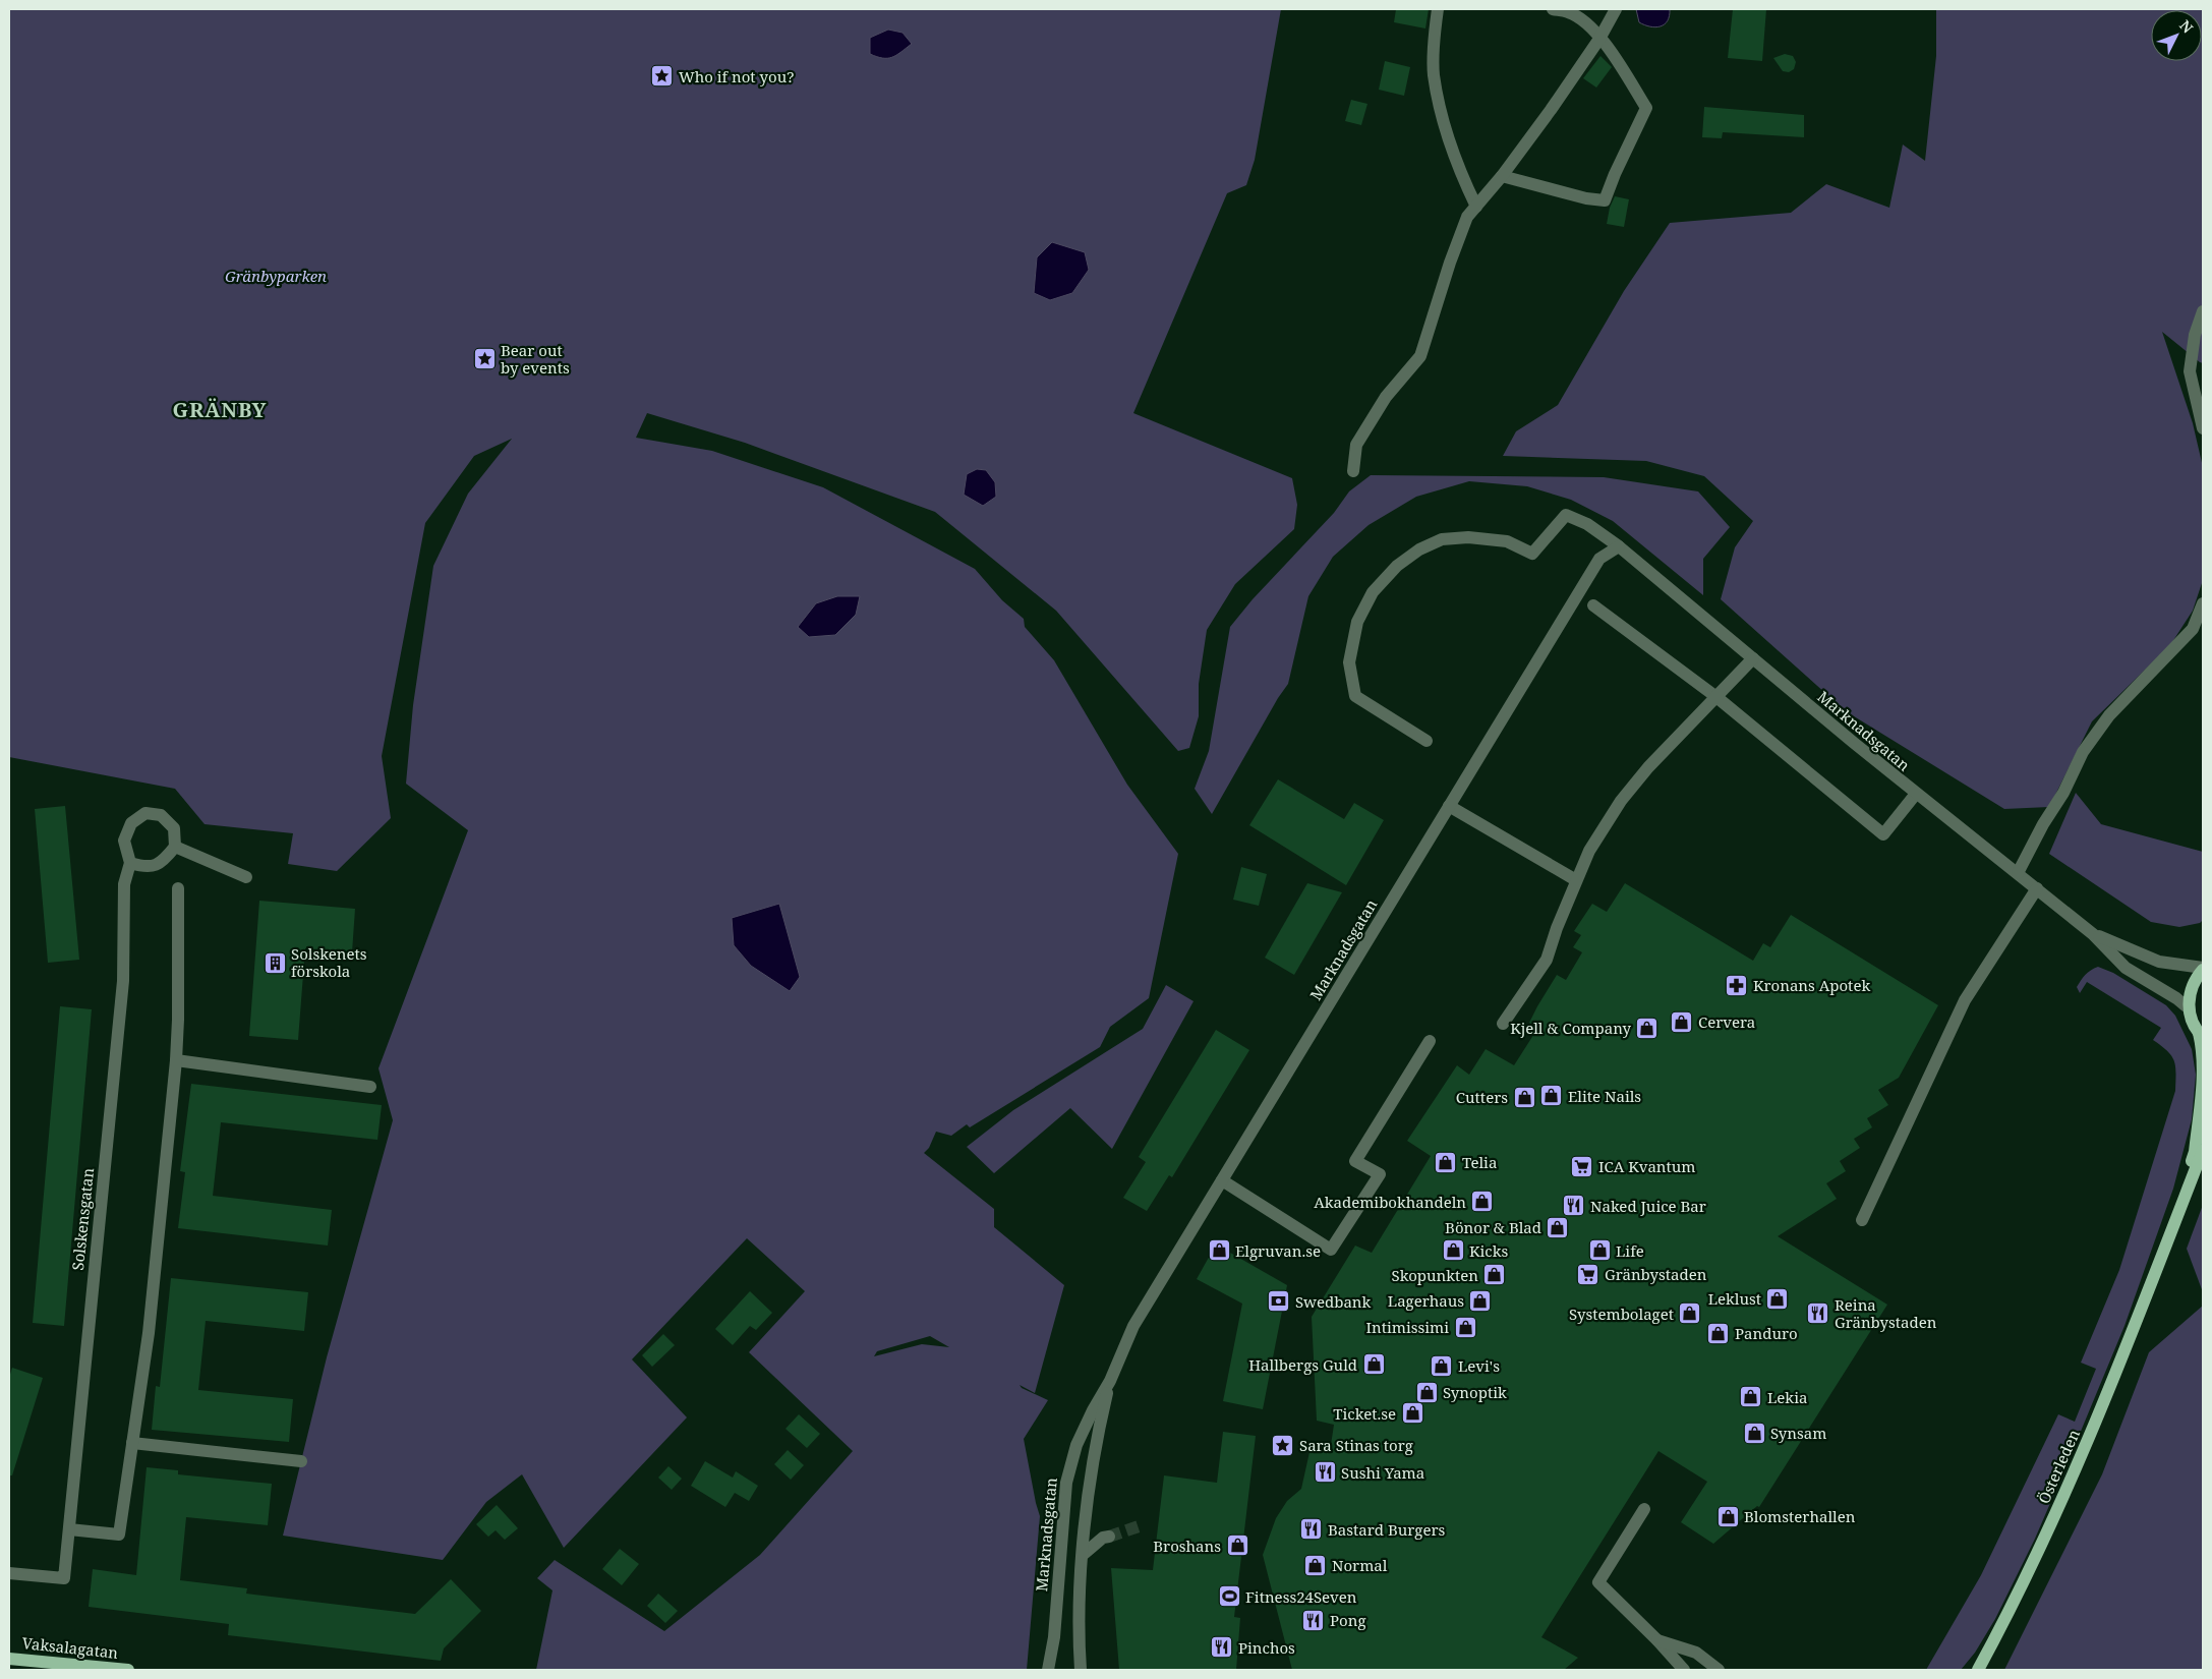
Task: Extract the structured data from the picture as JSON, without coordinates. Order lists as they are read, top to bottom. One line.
{"streets":{"main road":["Österleden","Vaksalagatan"],"street":["Marknadsgatan","Solskensgatan"]},"crossings":[["Marknadsgatan","Österleden"]],"districts":["GRÄNBY"],"parks":["Gränbyparken"],"places":{"place":["Who if not you?","Bear out by events","Sara Stinas torg"],"building":["Solskenets förskola"],"pharmacy":["Kronans Apotek"],"shop":["Cervera","Kjell & Company","Elite Nails","Cutters","Telia","Akademibokhandeln","Bönor & Blad","Elgruvan.se","Kicks","Life","Skopunkten","Leklust","Lagerhaus","Systembolaget","Intimissimi","Panduro","Hallbergs Guld","Levi's","Synoptik","Lekia","Ticket.se","Synsam","Blomsterhallen","Broshans","Normal"],"supermarket":["ICA Kvantum","Gränbystaden"],"restaurant":["Naked Juice Bar","Reina Gränbystaden","Sushi Yama","Bastard Burgers","Pong","Pinchos"],"bank":["Swedbank"],"sports":["Fitness24Seven"]},"north":"top right"}
